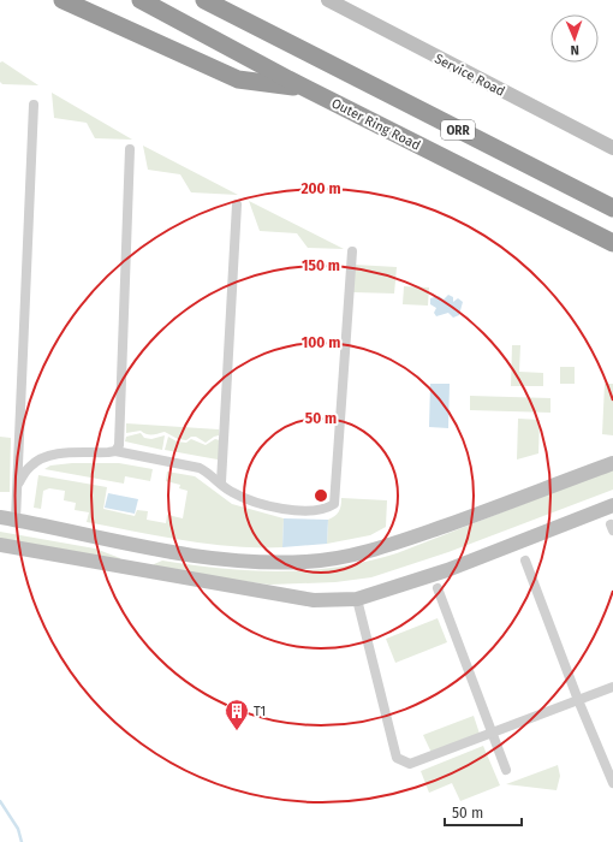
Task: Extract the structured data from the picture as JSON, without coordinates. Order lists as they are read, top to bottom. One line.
{"streets":{"highway":["Outer Ring Road","ORR"],"main road":["Service Road"]},"places":{"building":["T1"]},"scale_bar":"50 m","north":"bottom","rings":["200 m","150 m","100 m","50 m"]}
